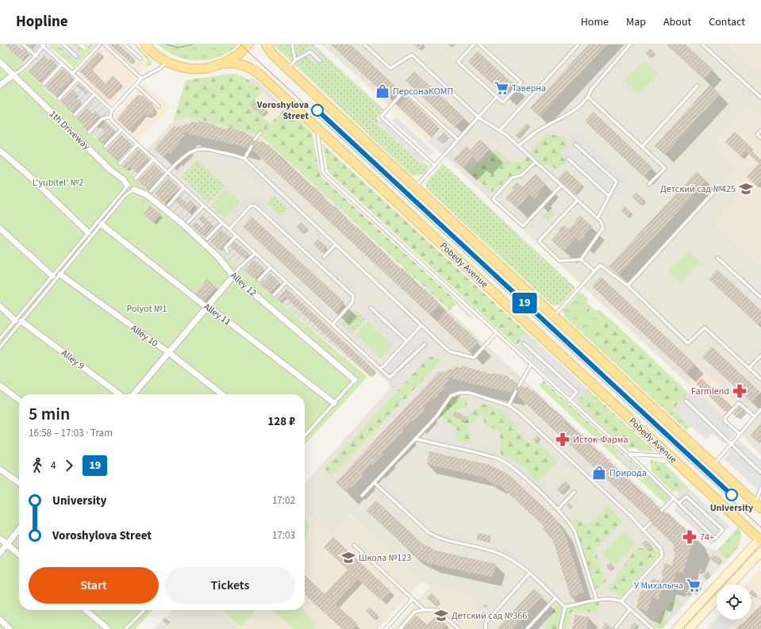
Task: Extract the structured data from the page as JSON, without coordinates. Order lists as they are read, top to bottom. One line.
{"streets":{"main road":["Pobedy Avenue"],"street":["1th Driveway","Alley 12","Alley 11","Alley 10","Alley 9"]},"parks":["L'yubitel' №2","Polyot №1"],"places":{"supermarket":["Таверна","У Михалыча"],"shop":["ПерсонаКОМП","Природа"],"other":["Voroshylova Street","University"],"school or university":["Детский сад №425","Школа №123","Детский сад №366"],"pharmacy":["Farmlend","Исток-Фарма","74+"]},"lines":["tram line 19"],"page":{"header":"Hopline","nav":["Home","Map","About","Contact"],"on_map":"19","heading":["5 min","16:58 – 17:03 · Tram","128 ₽"],"legs":["4","19"],"list":[{"name":"University","value":"17:02"},{"name":"Voroshylova Street","value":"17:03"}],"buttons":["Start","Tickets"]}}
